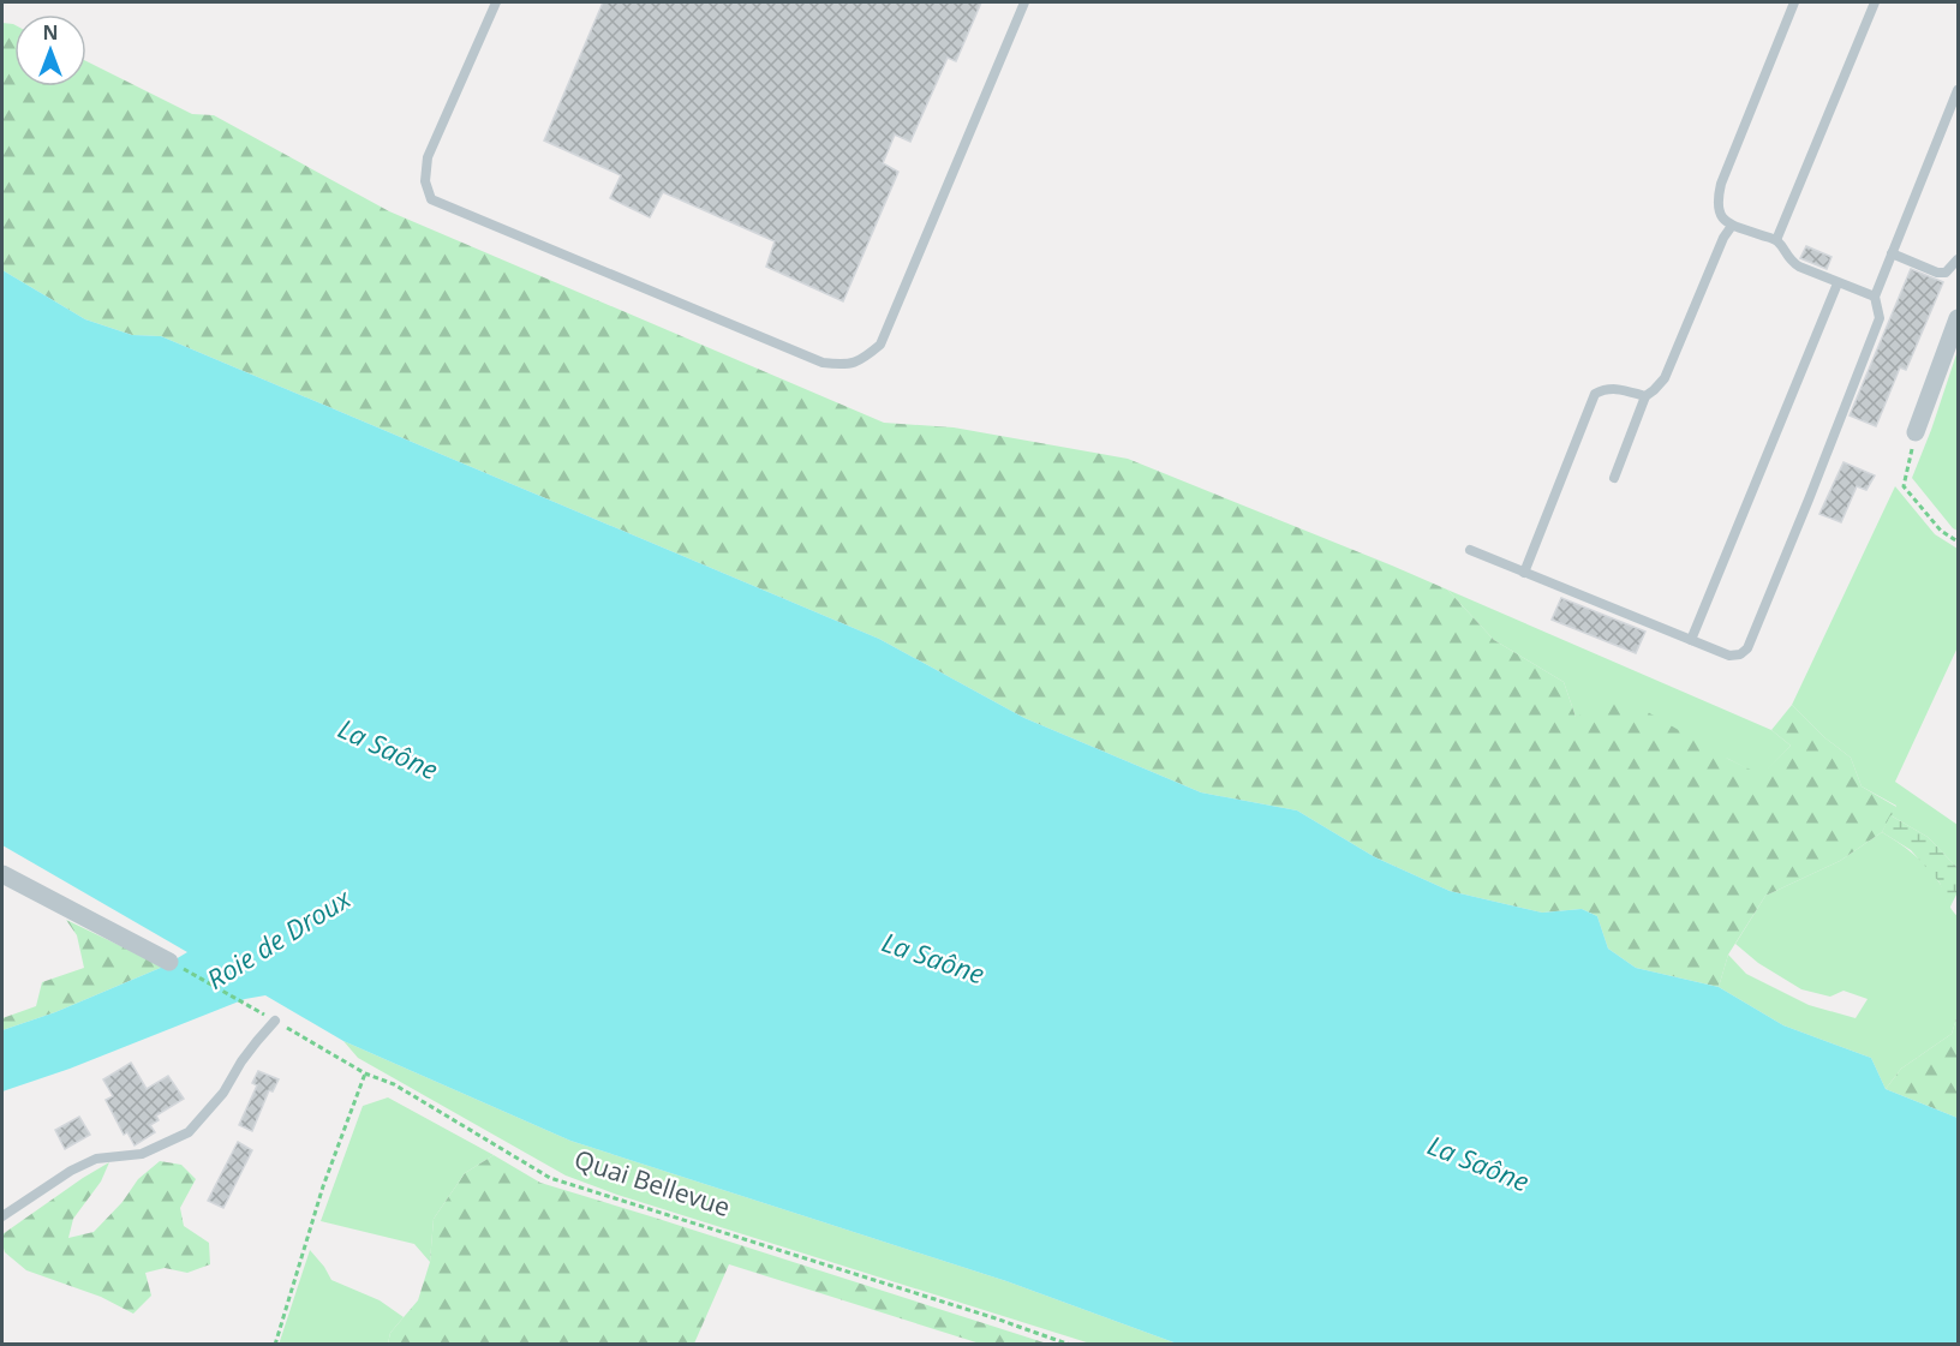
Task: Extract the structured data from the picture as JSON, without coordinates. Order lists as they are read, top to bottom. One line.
{"streets":{"path":["Quai Bellevue"]},"water":["La Saône","Roie de Droux"],"north":"top"}
